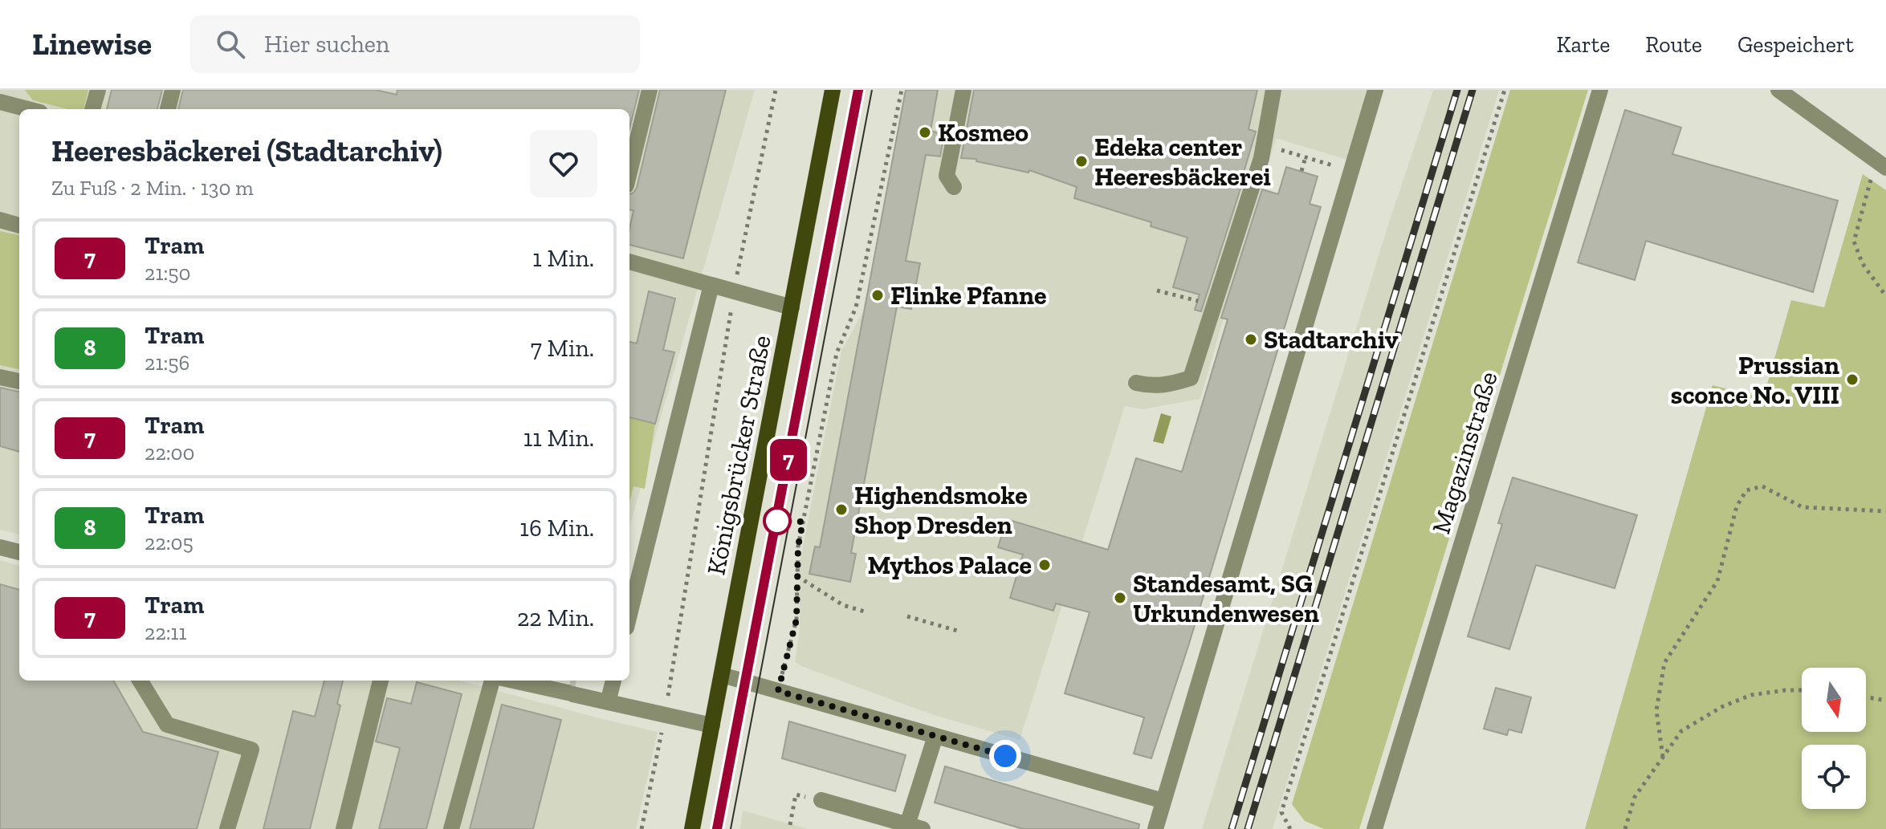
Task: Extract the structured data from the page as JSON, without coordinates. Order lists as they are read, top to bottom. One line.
{"streets":{"main road":["Königsbrücker Straße"],"street":["Magazinstraße"]},"places":["Kosmeo","Edeka center Heeresbäckerei","Flinke Pfanne","Stadtarchiv","Prussian sconce No. VIII","Highendsmoke Shop Dresden","Mythos Palace","Standesamt, SG Urkundenwesen"],"lines":["tram line 7"],"north":"bottom","page":{"header":"Linewise","search":"Hier suchen","nav":["Karte","Route","Gespeichert"],"on_map":"7","heading":["Heeresbäckerei (Stadtarchiv)","Zu Fuß · 2 Min. · 130 m"],"list":[{"mark":"7","name":"Tram","note":"21:50","value":"1 Min."},{"mark":"8","name":"Tram","note":"21:56","value":"7 Min."},{"mark":"7","name":"Tram","note":"22:00","value":"11 Min."},{"mark":"8","name":"Tram","note":"22:05","value":"16 Min."},{"mark":"7","name":"Tram","note":"22:11","value":"22 Min."}]}}
